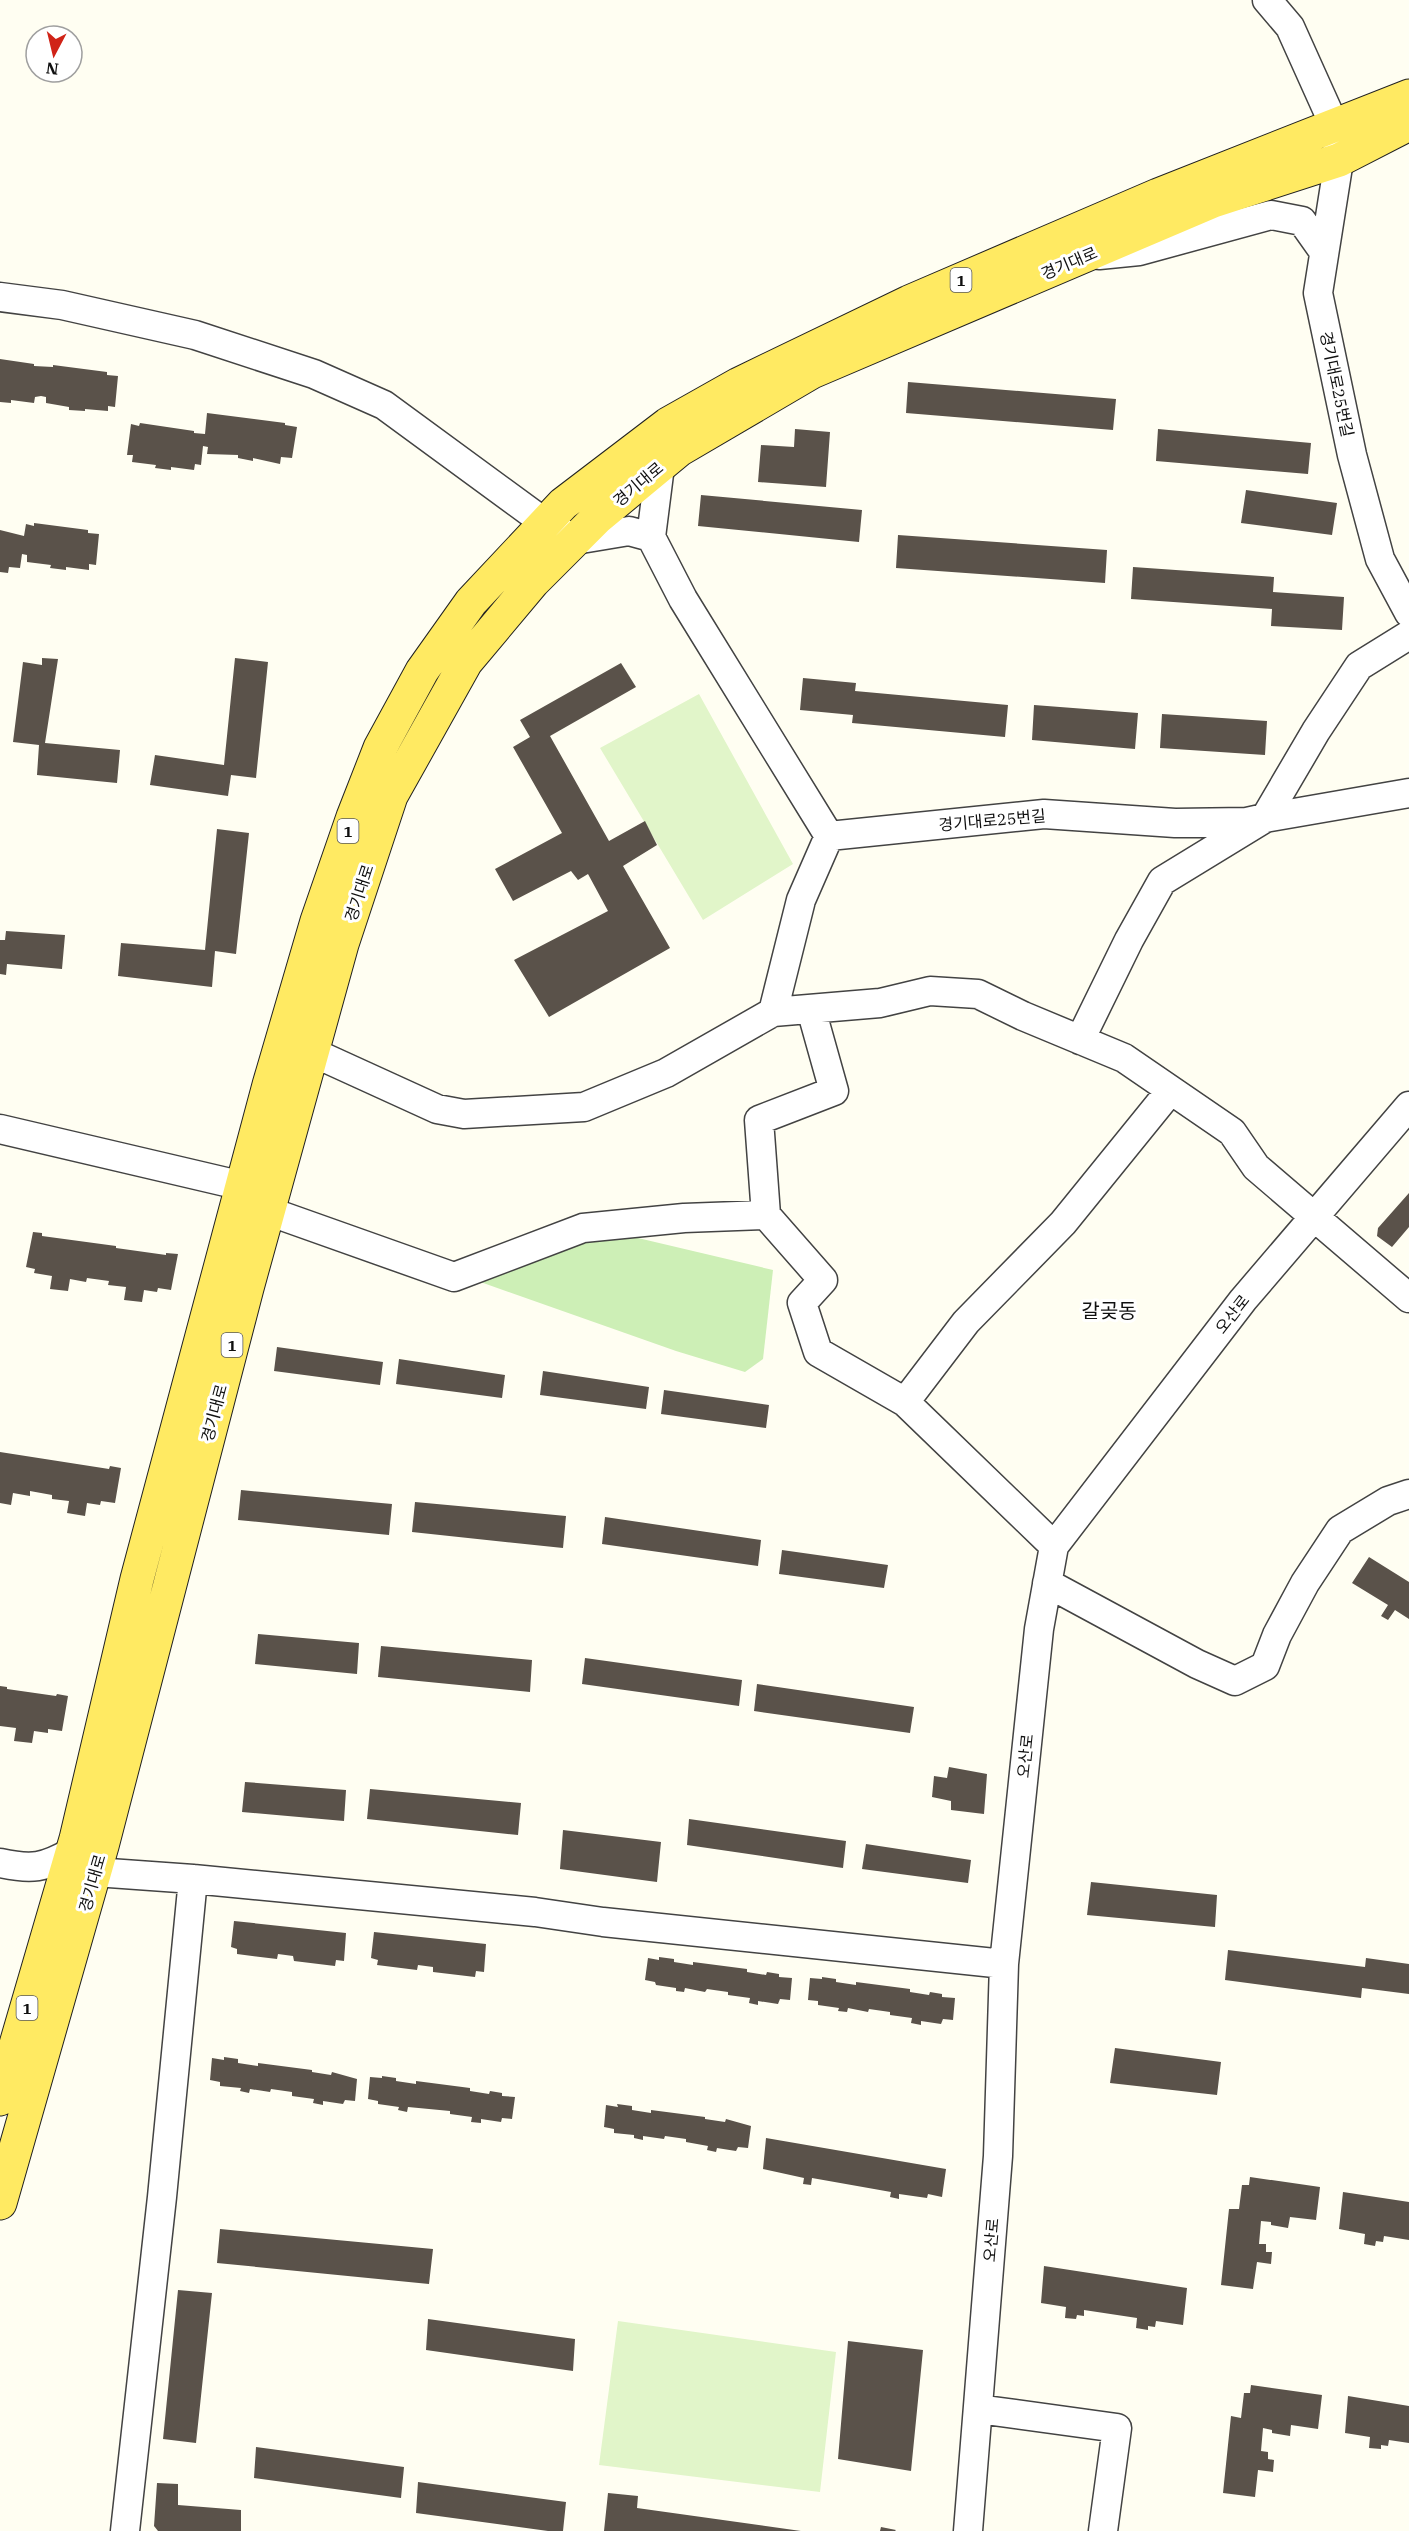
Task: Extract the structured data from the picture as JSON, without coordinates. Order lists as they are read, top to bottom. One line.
{"streets":{"main road":["경기대로","1"],"street":["경기대로25번길","오산로"]},"crossings":[["경기대로","경기대로25번길"]],"districts":["갈곶동"],"north":"bottom"}
